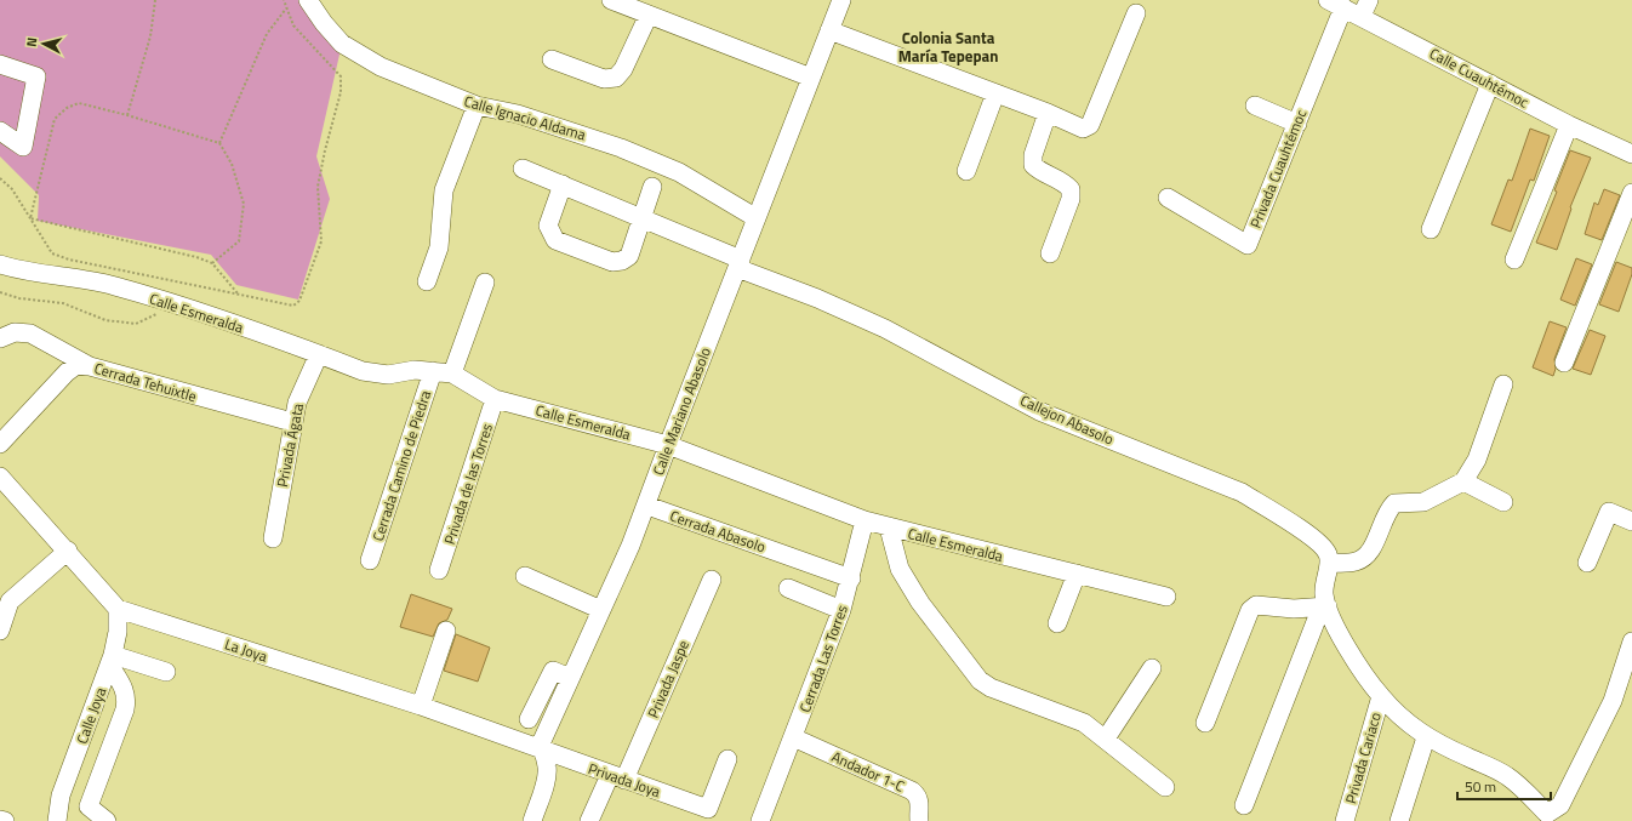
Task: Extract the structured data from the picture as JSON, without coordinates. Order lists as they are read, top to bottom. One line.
{"streets":{"street":["Calle Cuauhtémoc","Calle Ignacio Aldama","Privada Cuauhtémoc","Calle Esmeralda","Cerrada Tehuixtle","Calle Mariano Abasolo","Callejon Abasolo","Privada Ágata","Cerrada Camino de Piedra","Privada de las Torres","Cerrada Abasolo","La Joya","Cerrada Las Torres","Privada Jaspe","Calle Joya","Privada Cariaco","Andador 1-C","Privada Joya"]},"crossings":[["Calle Cuauhtémoc","Privada Cuauhtémoc"],["Calle Ignacio Aldama","Calle Mariano Abasolo"],["Calle Esmeralda","Calle Mariano Abasolo"],["Calle Esmeralda","Privada Ágata"],["Calle Esmeralda","Cerrada Camino de Piedra"],["Calle Esmeralda","Privada de las Torres"],["Calle Esmeralda","Cerrada Las Torres"],["Cerrada Tehuixtle","Privada Ágata"],["Calle Mariano Abasolo","Callejon Abasolo"],["Calle Mariano Abasolo","Cerrada Abasolo"],["Calle Mariano Abasolo","La Joya"],["Calle Mariano Abasolo","Privada Joya"],["Cerrada Abasolo","Cerrada Las Torres"],["La Joya","Calle Joya"],["La Joya","Privada Joya"],["Cerrada Las Torres","Andador 1-C"],["Privada Jaspe","Privada Joya"]],"districts":["Colonia Santa María Tepepan"],"scale_bar":"50 m","north":"left"}
